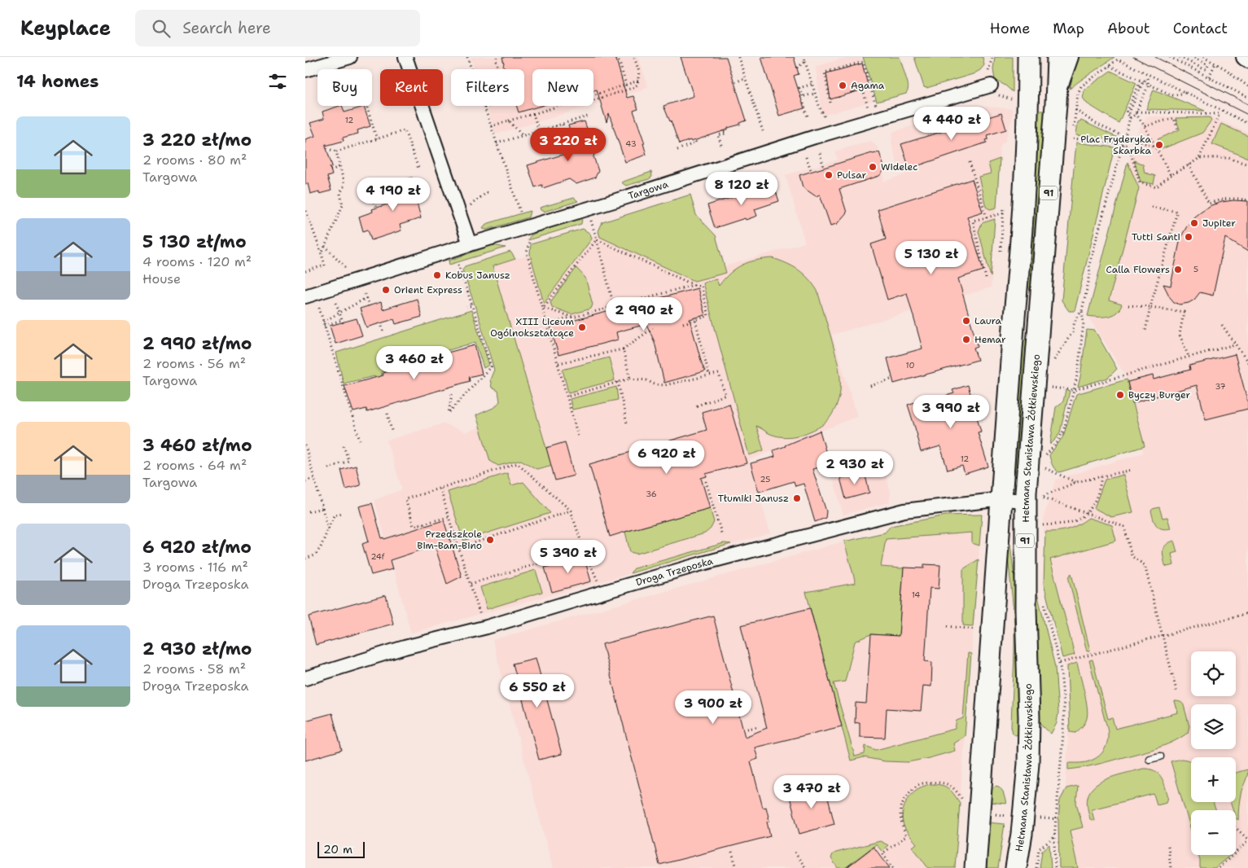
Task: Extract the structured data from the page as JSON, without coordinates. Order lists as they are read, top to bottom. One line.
{"streets":{"main road":["91","Hetmana Stanisława Żółkiewskiego"],"street":["Targowa","Droga Trzeposka"]},"crossings":[["Hetmana Stanisława Żółkiewskiego","Droga Trzeposka"]],"places":["Agama","Plac Fryderyka Skarbka","Widelec","Pulsar","Jupiter","Tutti Santi","Calla Flowers","Kobus Janusz","Orient Express","Laura","XIII Liceum Ogólnokształcące","Hemar","Byczy Burger","Tłumiki Janusz","Przedszkole Bim-Bam-Bino"],"house_numbers":["12","43","5","10","37","12","25","36","24f","14"],"scale_bar":"20 m","page":{"header":"Keyplace","search":"Search here","nav":["Home","Map","About","Contact"],"heading":"14 homes","chip":["Buy","Rent","Filters","New"],"list":[{"name":"3 220 zł/mo","note":"2 rooms · 80 m² · Targowa"},{"name":"5 130 zł/mo","note":"4 rooms · 120 m² · House"},{"name":"2 990 zł/mo","note":"2 rooms · 56 m² · Targowa"},{"name":"3 460 zł/mo","note":"2 rooms · 64 m² · Targowa"},{"name":"6 920 zł/mo","note":"3 rooms · 116 m² · Droga Trzeposka"},{"name":"2 930 zł/mo","note":"2 rooms · 58 m² · Droga Trzeposka"}],"price":["4 440 zł","3 220 zł","8 120 zł","4 190 zł","5 130 zł","2 990 zł","3 460 zł","3 990 zł","6 920 zł","2 930 zł","5 390 zł","6 550 zł","3 900 zł","3 470 zł"],"map_buttons":["+","−"],"scale":"20 m"}}
